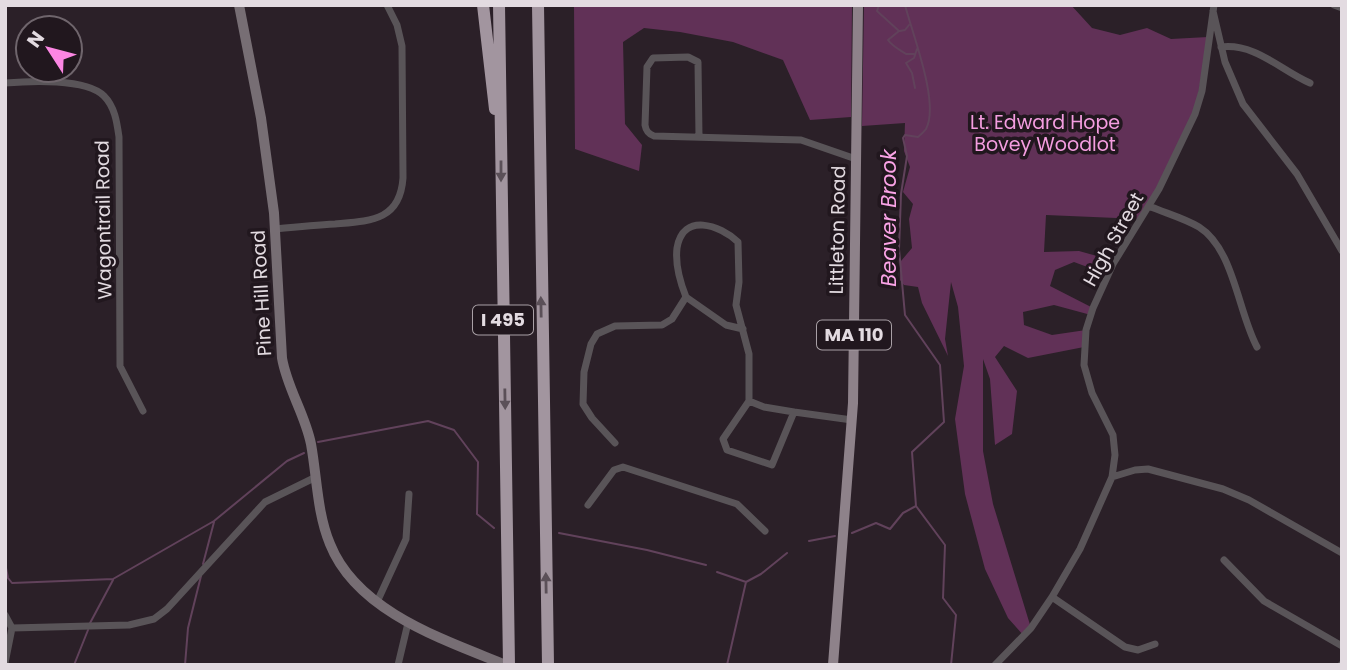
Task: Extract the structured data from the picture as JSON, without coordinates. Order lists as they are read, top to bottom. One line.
{"streets":{"highway":["I 495"],"main road":["Littleton Road","MA 110"],"street":["Wagontrail Road","High Street","Pine Hill Road"]},"crossings":[["Pine Hill Road","I 495"]],"water":["Beaver Brook"],"parks":["Lt. Edward Hope Bovey Woodlot"],"north":"top left"}
